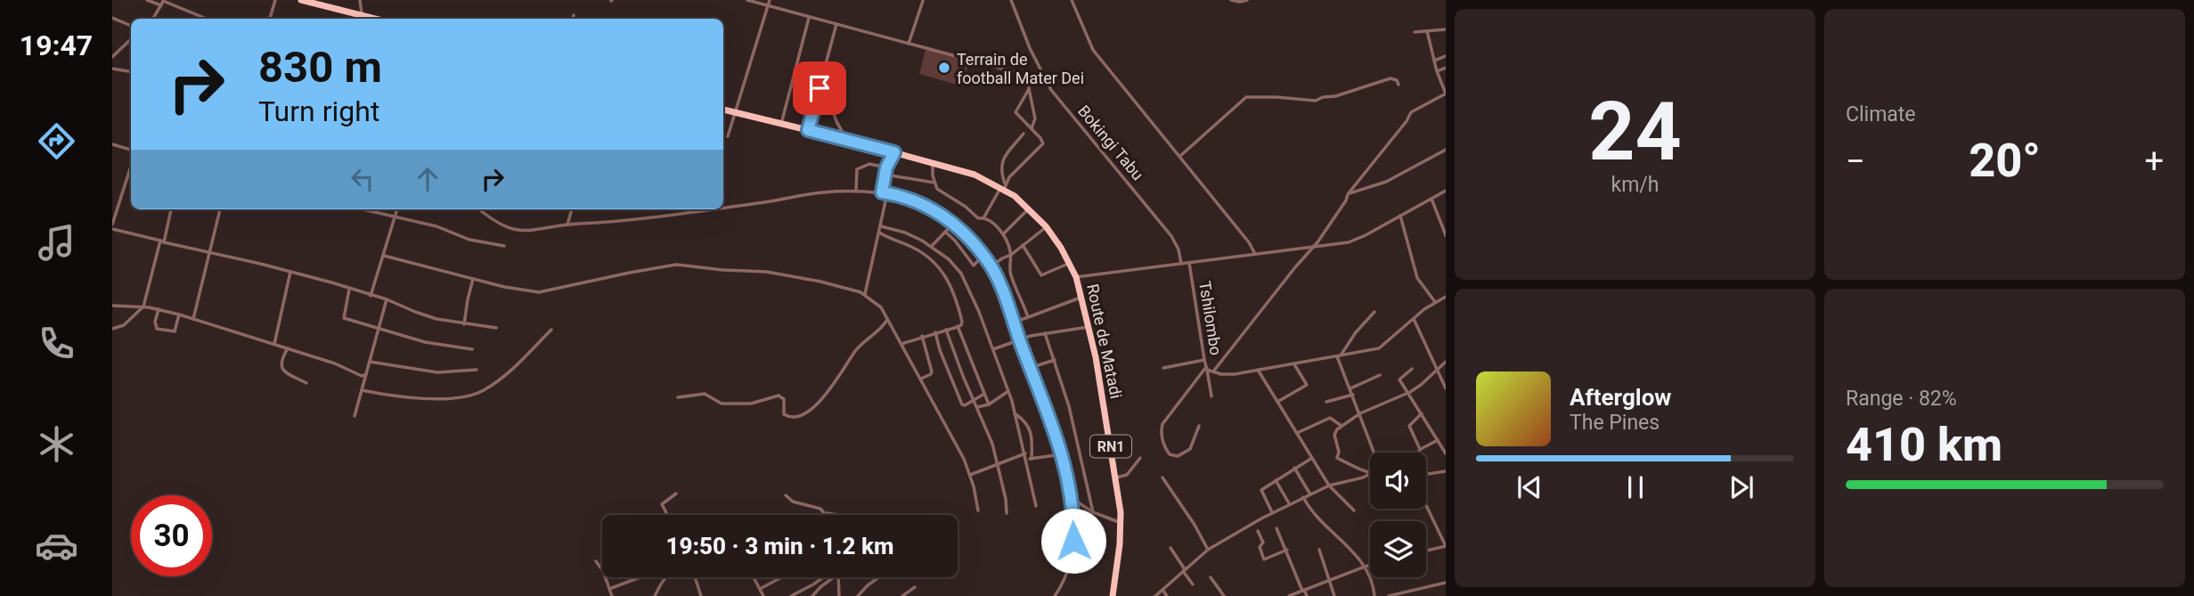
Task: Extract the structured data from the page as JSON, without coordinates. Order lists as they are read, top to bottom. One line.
{"streets":{"highway":["Route de Matadi","RN1"],"street":["Bokingi Tabu","Tshilombo"]},"places":["Terrain de football Mater Dei"],"page":{"tabs":"19:47","tile":[["24","km/h"],"Climate",["Range · 82%","410 km"]],"turn":["830 m","Turn right"],"heat":["−","20°","+"],"song":["Afterglow","The Pines"],"limit":"30","trip":"19:50 · 3 min · 1.2 km"}}
